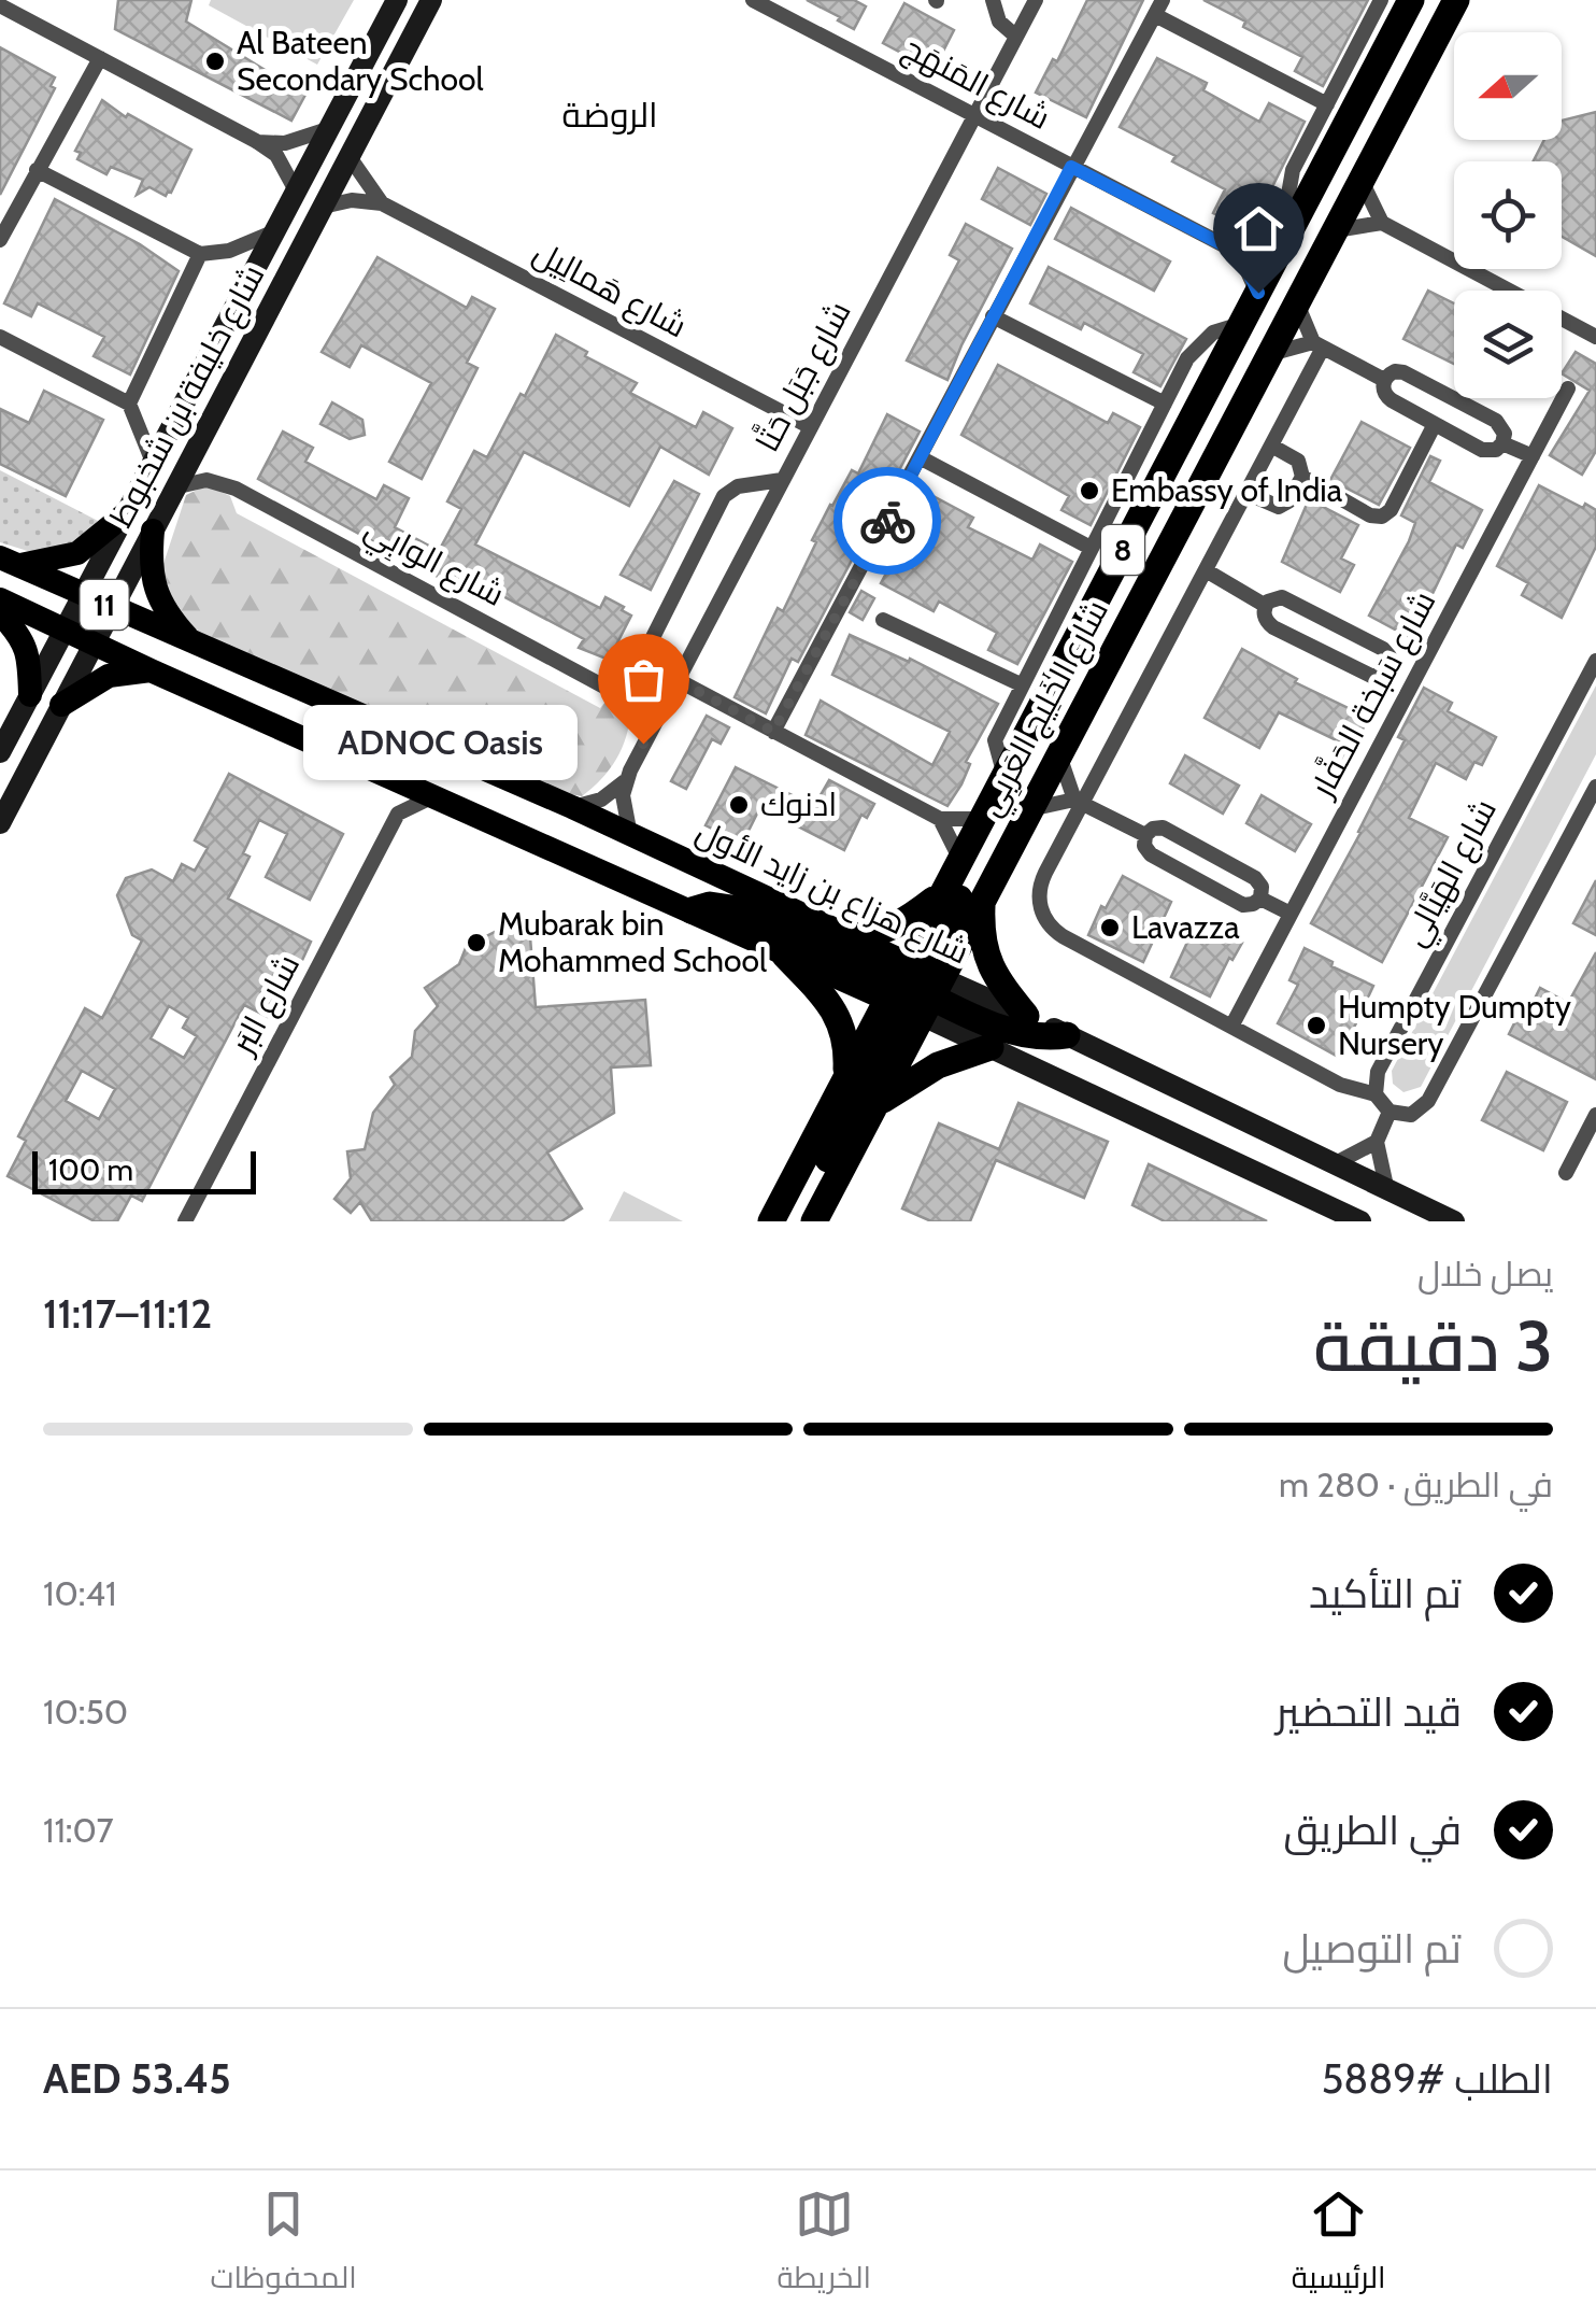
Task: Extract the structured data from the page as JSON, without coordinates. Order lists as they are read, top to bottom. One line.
{"streets":{"highway":["8","شارع الخَلِيج العَربِي"],"main road":["شارع خليفة بن شخبوط","11","شارع هزاع بن زايد الأول"],"street":["شارع المَنهَج","شارع هَمالِيل","شارع جَبَل حَتَّا","شارع الوابِي","شارع سَبخة الحَفَّار","شارع الهَيَّالي","شارع البَر"]},"crossings":[["شارع المَنهَج","شارع جَبَل حَتَّا"],["شارع هَمالِيل","شارع جَبَل حَتَّا"],["شارع هَمالِيل","شارع خليفة بن شخبوط"],["شارع جَبَل حَتَّا","شارع الوابِي"],["شارع خليفة بن شخبوط","شارع الوابِي"],["شارع خليفة بن شخبوط","شارع هزاع بن زايد الأول"],["شارع الخَلِيج العَربِي","شارع هزاع بن زايد الأول"]],"districts":["الروضة"],"places":["Al Bateen Secondary School","Embassy of India","ADNOC Oasis","ادنوك","Lavazza","Mubarak bin Mohammed School","Humpty Dumpty Nursery"],"scale_bar":"100 m","north":"left","page":{"bubble":"ADNOC Oasis","scale":"100 m","heading":["3 دقيقة","يصل خلال","11:12–11:17"],"panel":["الطلب #5889","AED 53.45"],"bar":"في الطريق · 280 m","list":[["تم التأكيد","10:41"],["قيد التحضير","10:50"],["في الطريق","11:07"],"تم التوصيل"],"tabs":["الرئيسية","الخريطة","المحفوظات"]}}
